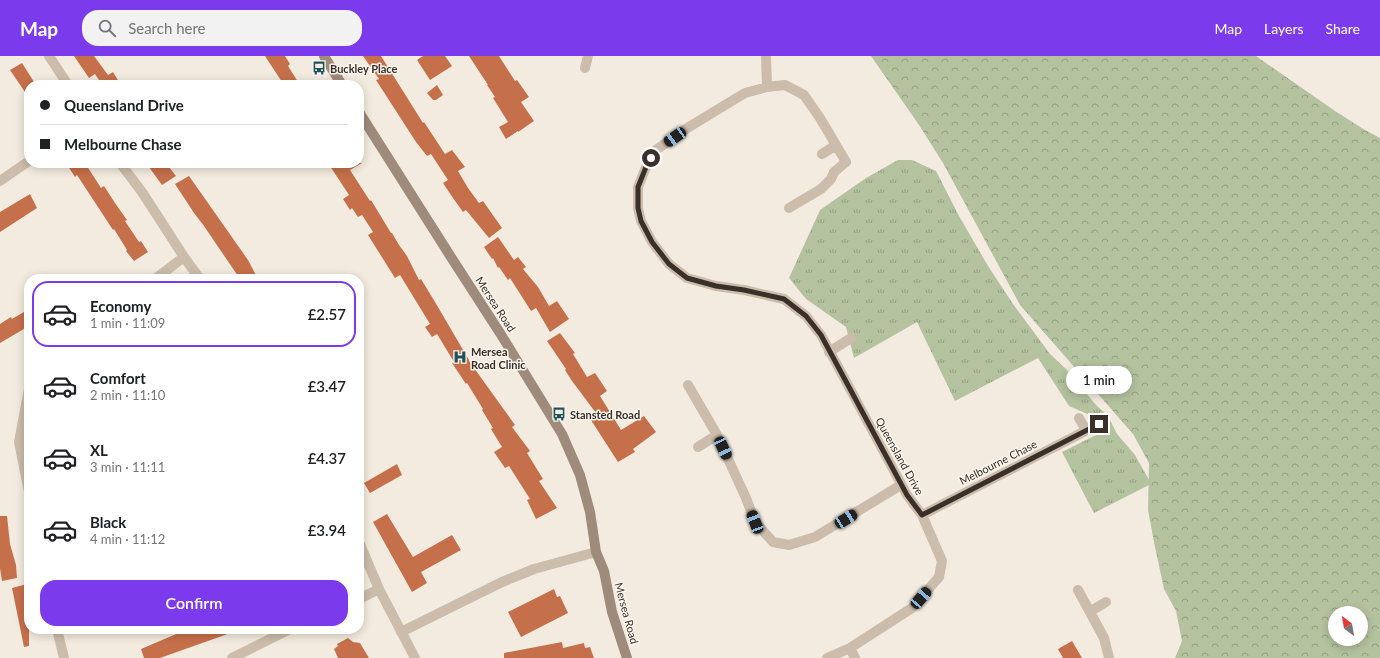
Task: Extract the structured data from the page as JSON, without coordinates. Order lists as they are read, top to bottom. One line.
{"streets":{"main road":["Mersea Road"],"street":["Queensland Drive","Melbourne Chase"]},"crossings":[["Queensland Drive","Melbourne Chase"]],"places":{"bus stop":["Buckley Place","Stansted Road"],"hospital":["Mersea Road Clinic"]},"north":"top left","page":{"header":"Map","search":"Search here","nav":["Map","Layers","Share"],"banner":["Queensland Drive","Melbourne Chase"],"list":[{"name":"Economy","note":"1 min · 11:09","value":"£2.57"},{"name":"Comfort","note":"2 min · 11:10","value":"£3.47"},{"name":"XL","note":"3 min · 11:11","value":"£4.37"},{"name":"Black","note":"4 min · 11:12","value":"£3.94"}],"bubble":"1 min","buttons":"Confirm"}}
